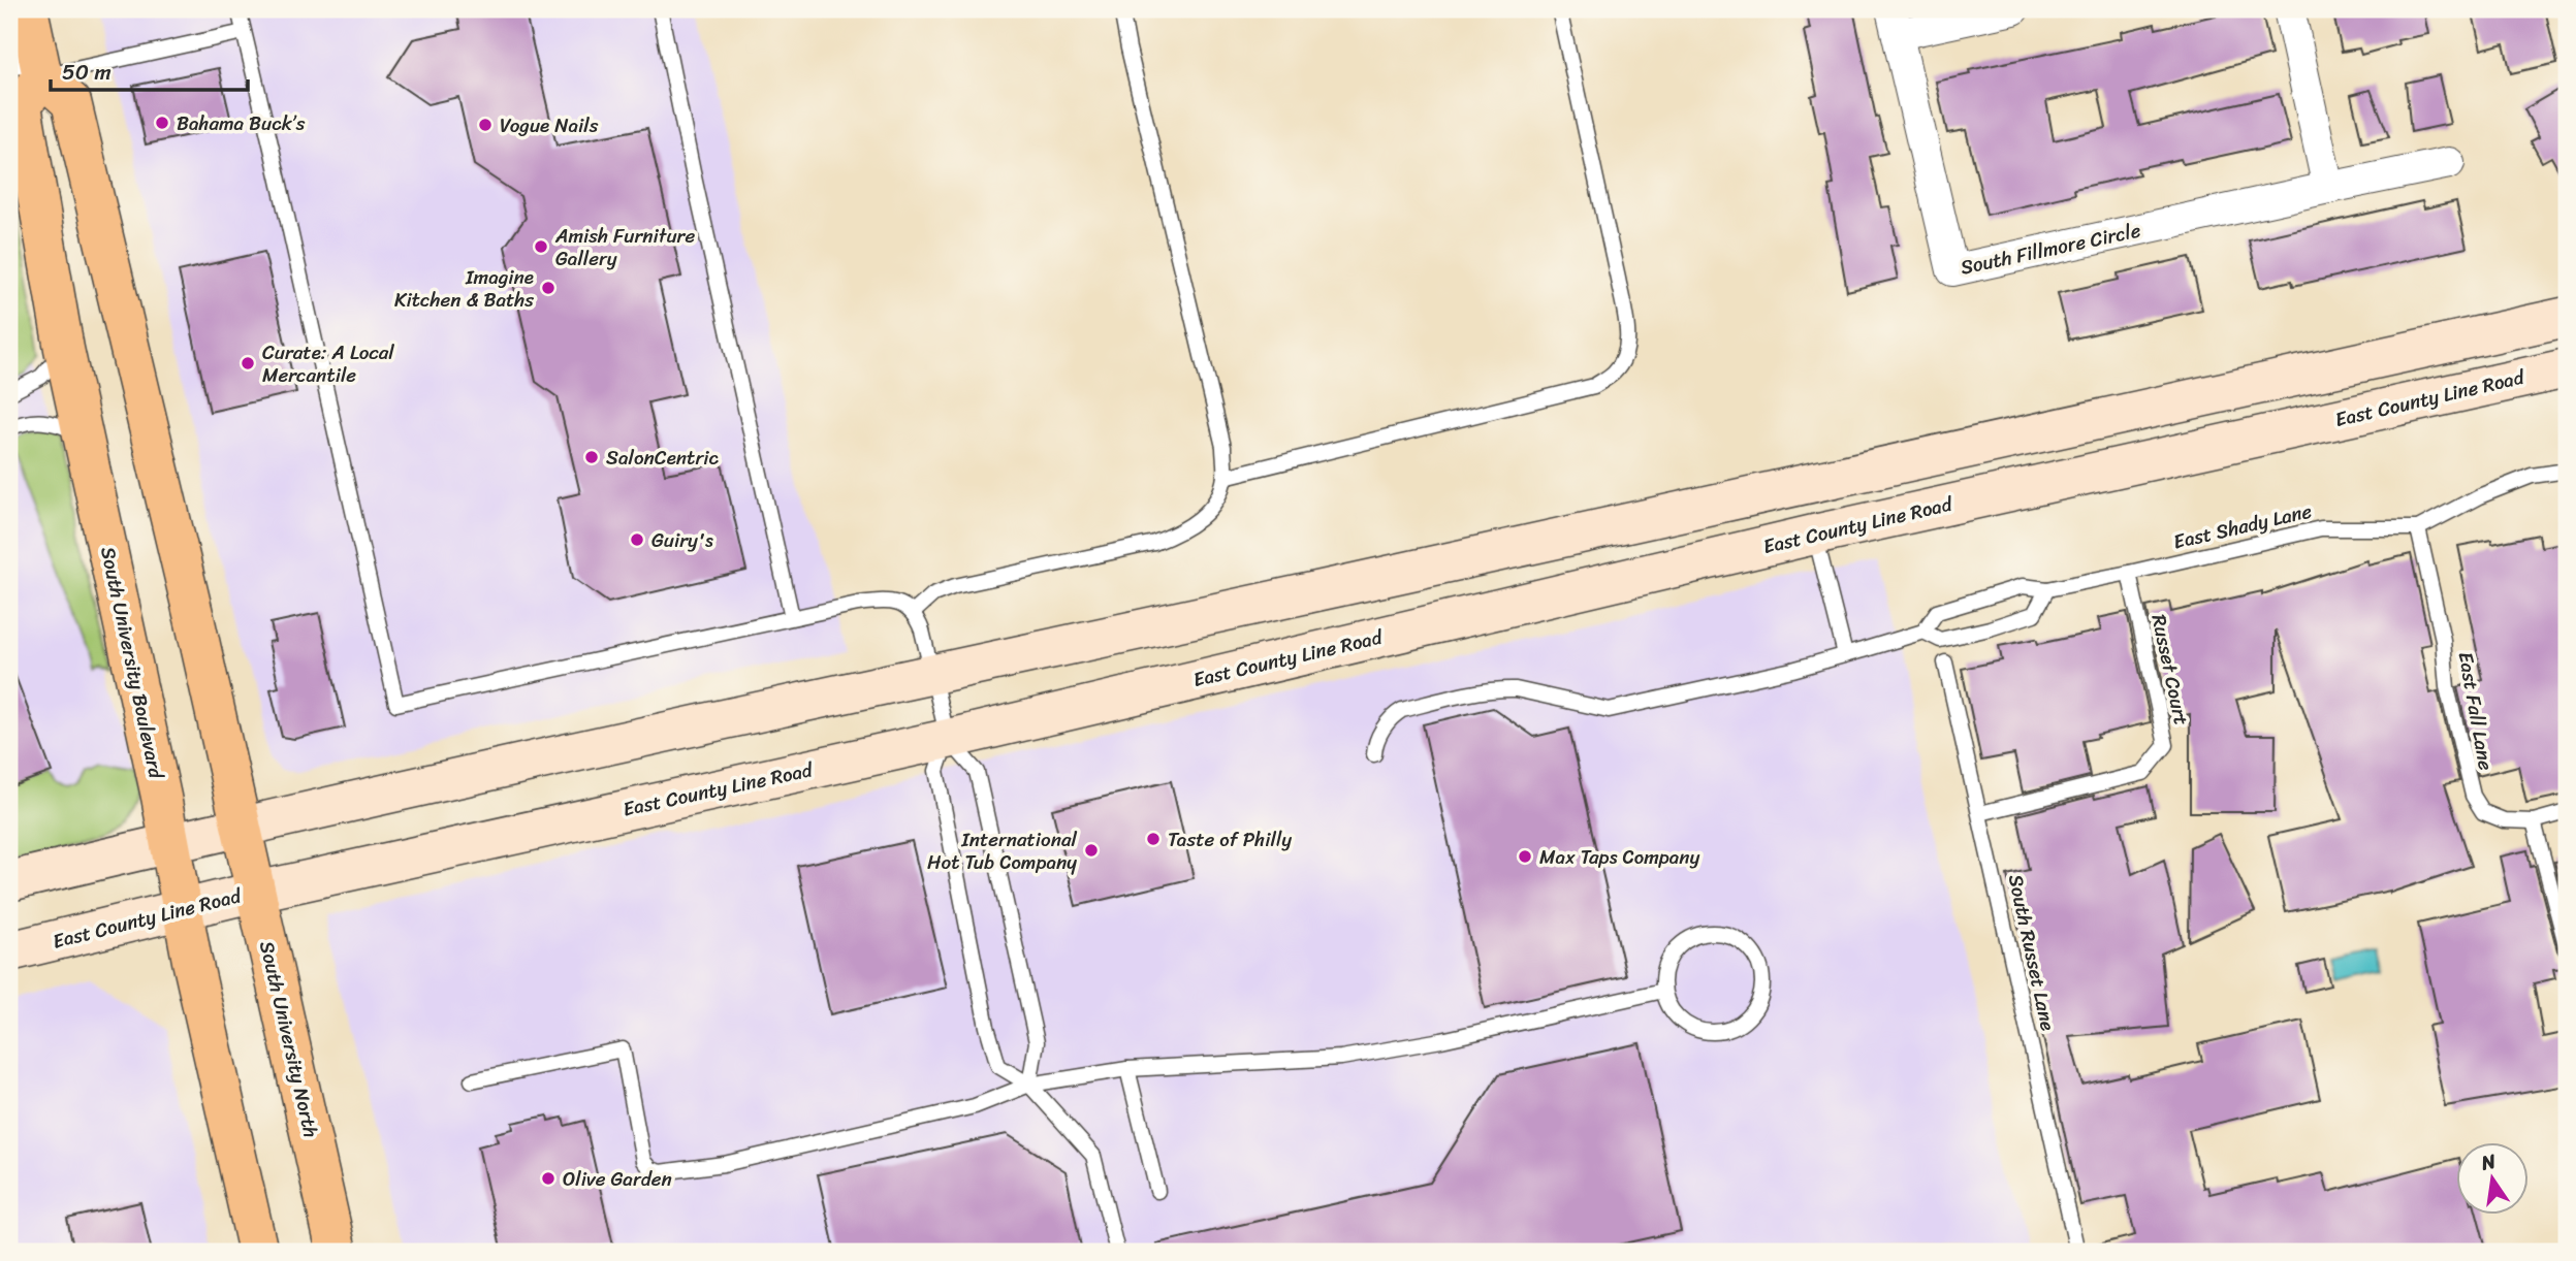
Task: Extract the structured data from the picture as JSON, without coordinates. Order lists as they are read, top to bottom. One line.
{"streets":{"main road":["East County Line Road","South University Boulevard","South University North"],"street":["South Fillmore Circle"],"lane":["East Shady Lane","Russet Court","East Fall Lane","South Russet Lane"]},"crossings":[["East County Line Road","South University Boulevard"],["East County Line Road","South University North"],["East Shady Lane","Russet Court"],["East Shady Lane","East Fall Lane"],["Russet Court","South Russet Lane"]],"places":["Bahama Buck’s","Vogue Nails","Amish Furniture Gallery","Imagine Kitchen & Baths","Curate: A Local Mercantile","SalonCentric","Guiry's","Taste of Philly","International Hot Tub Company","Max Taps Company","Olive Garden"],"scale_bar":"50 m","north":"top"}
